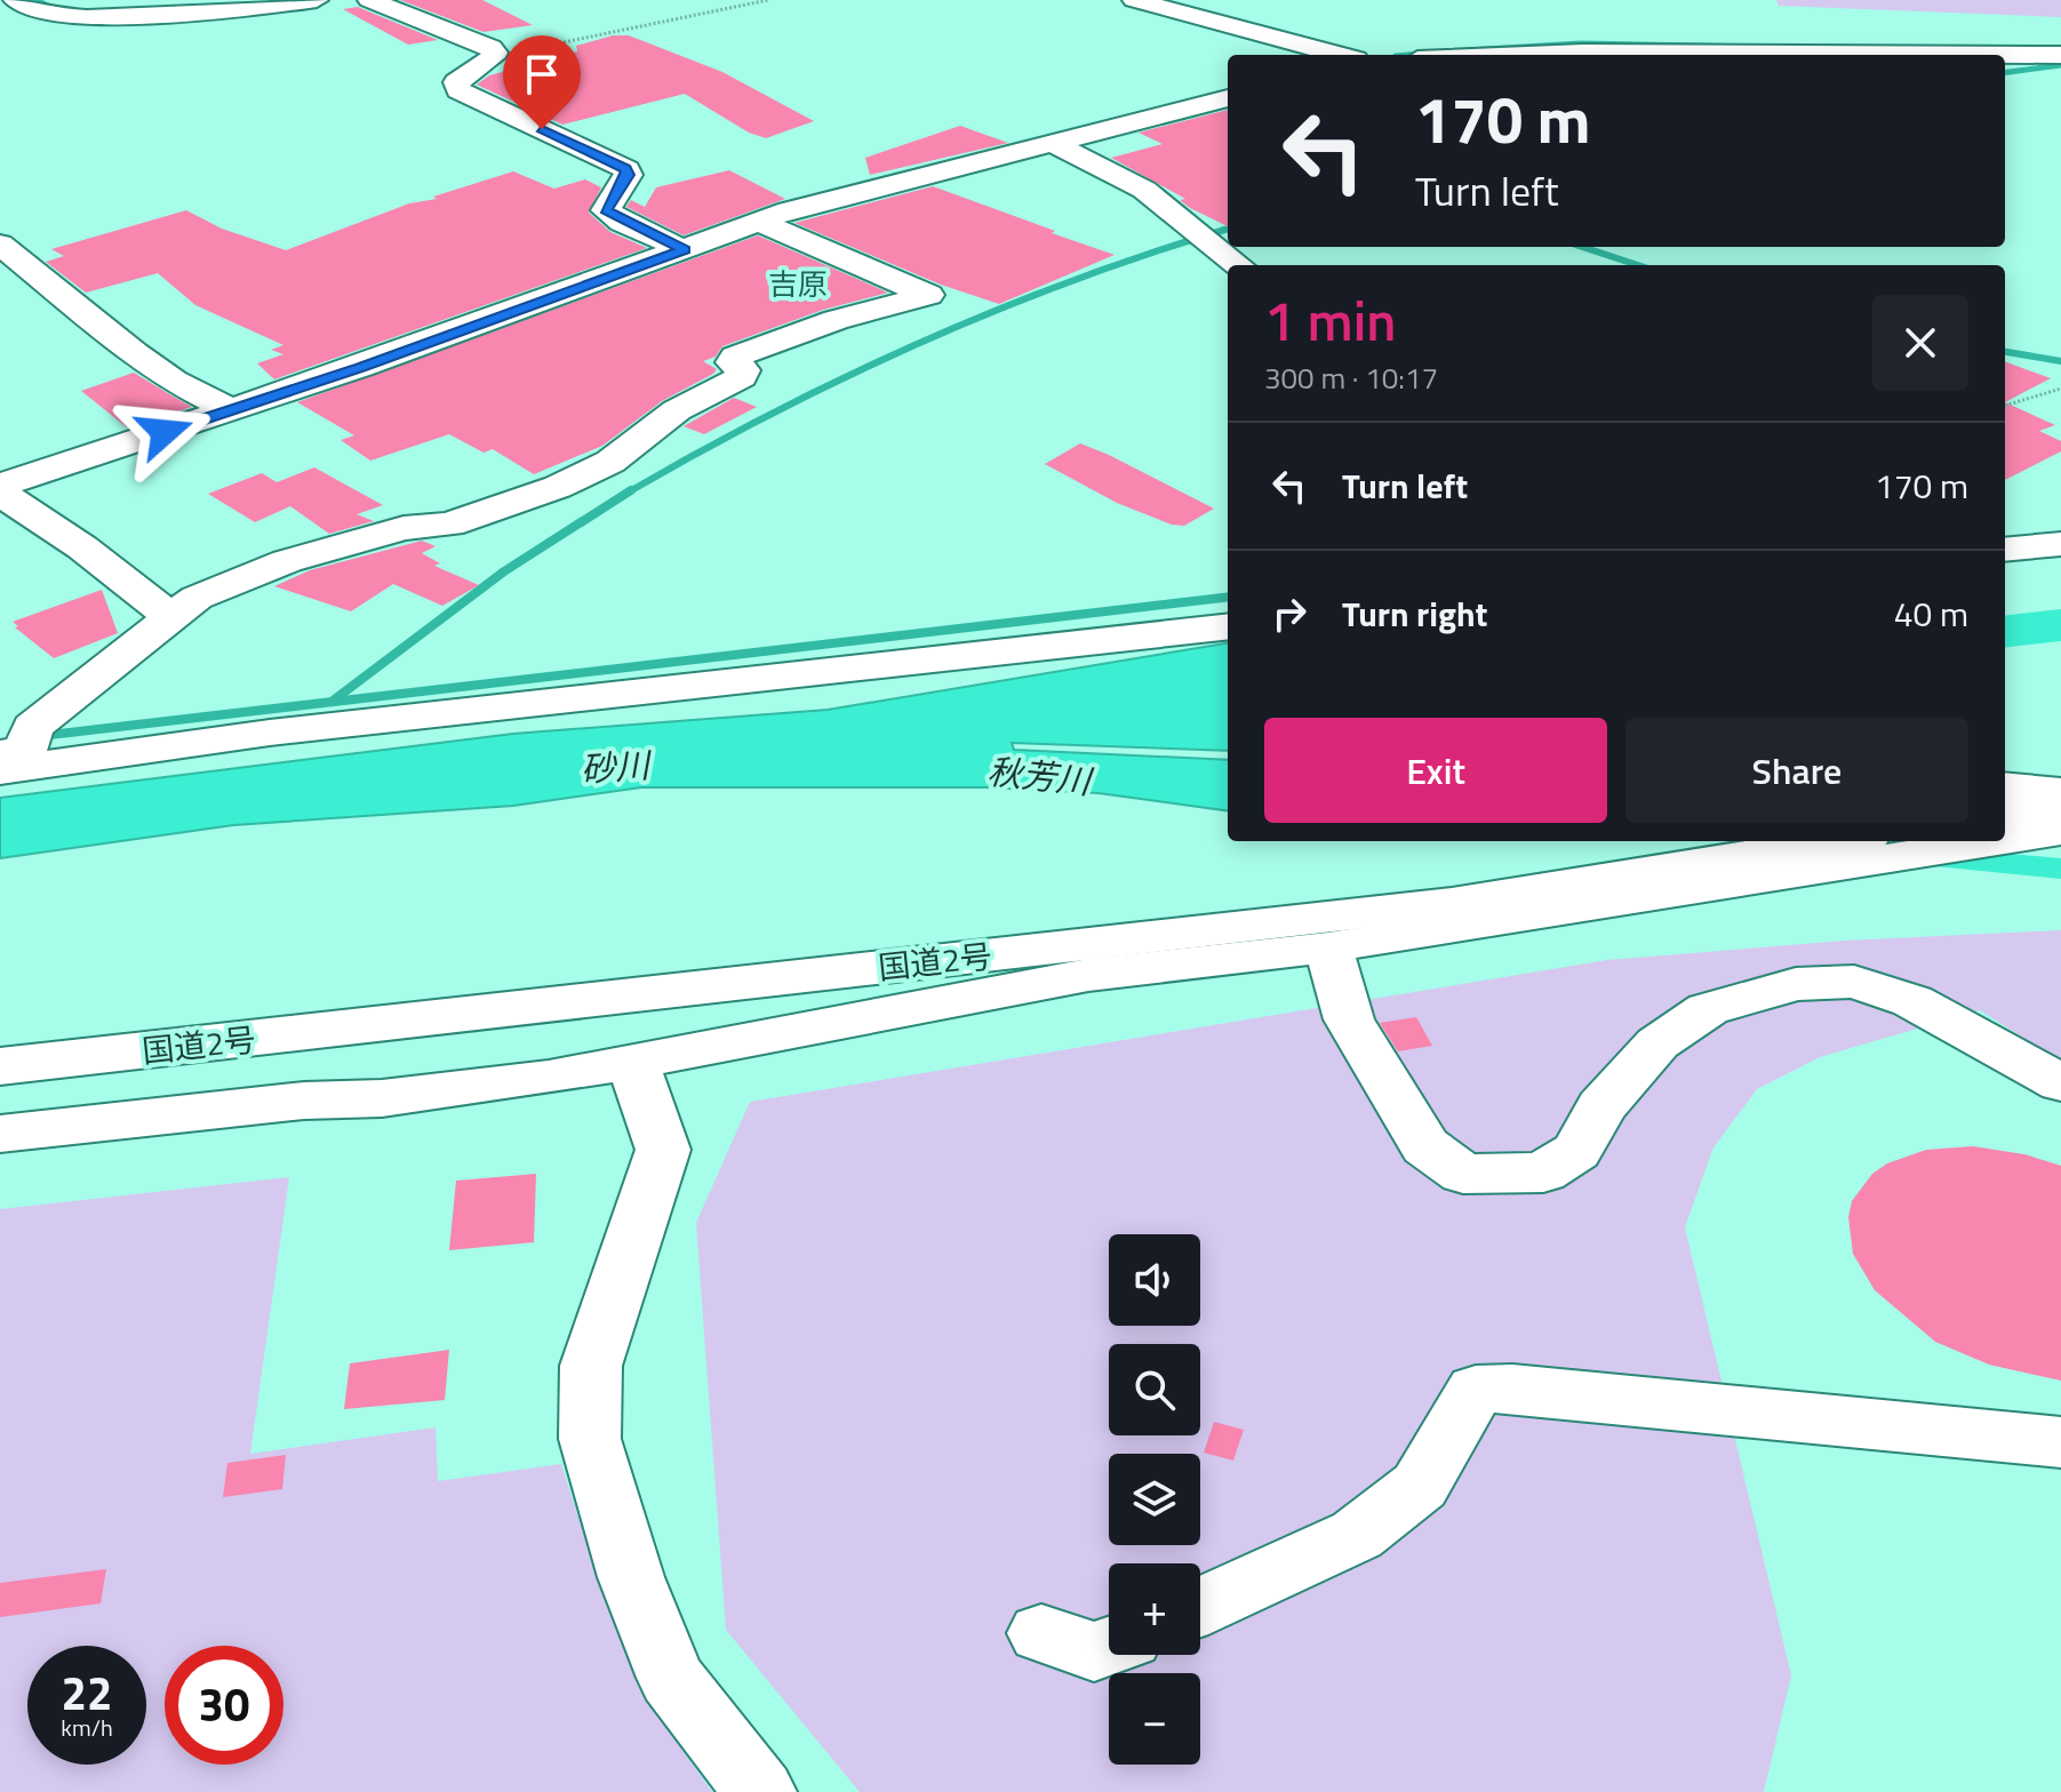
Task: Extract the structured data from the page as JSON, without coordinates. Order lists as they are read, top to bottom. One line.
{"streets":{"highway":["国道2号"]},"districts":["吉原"],"water":["砂川","秋芳川"],"page":{"turn":["170 m","Turn left"],"heading":["1 min","300 m · 10:17"],"list":[{"name":"Turn left","value":"170 m"},{"name":"Turn right","value":"40 m"}],"buttons":["Exit","Share"],"map_buttons":["+","−"],"speed":"22 km/h","limit":"30"}}
